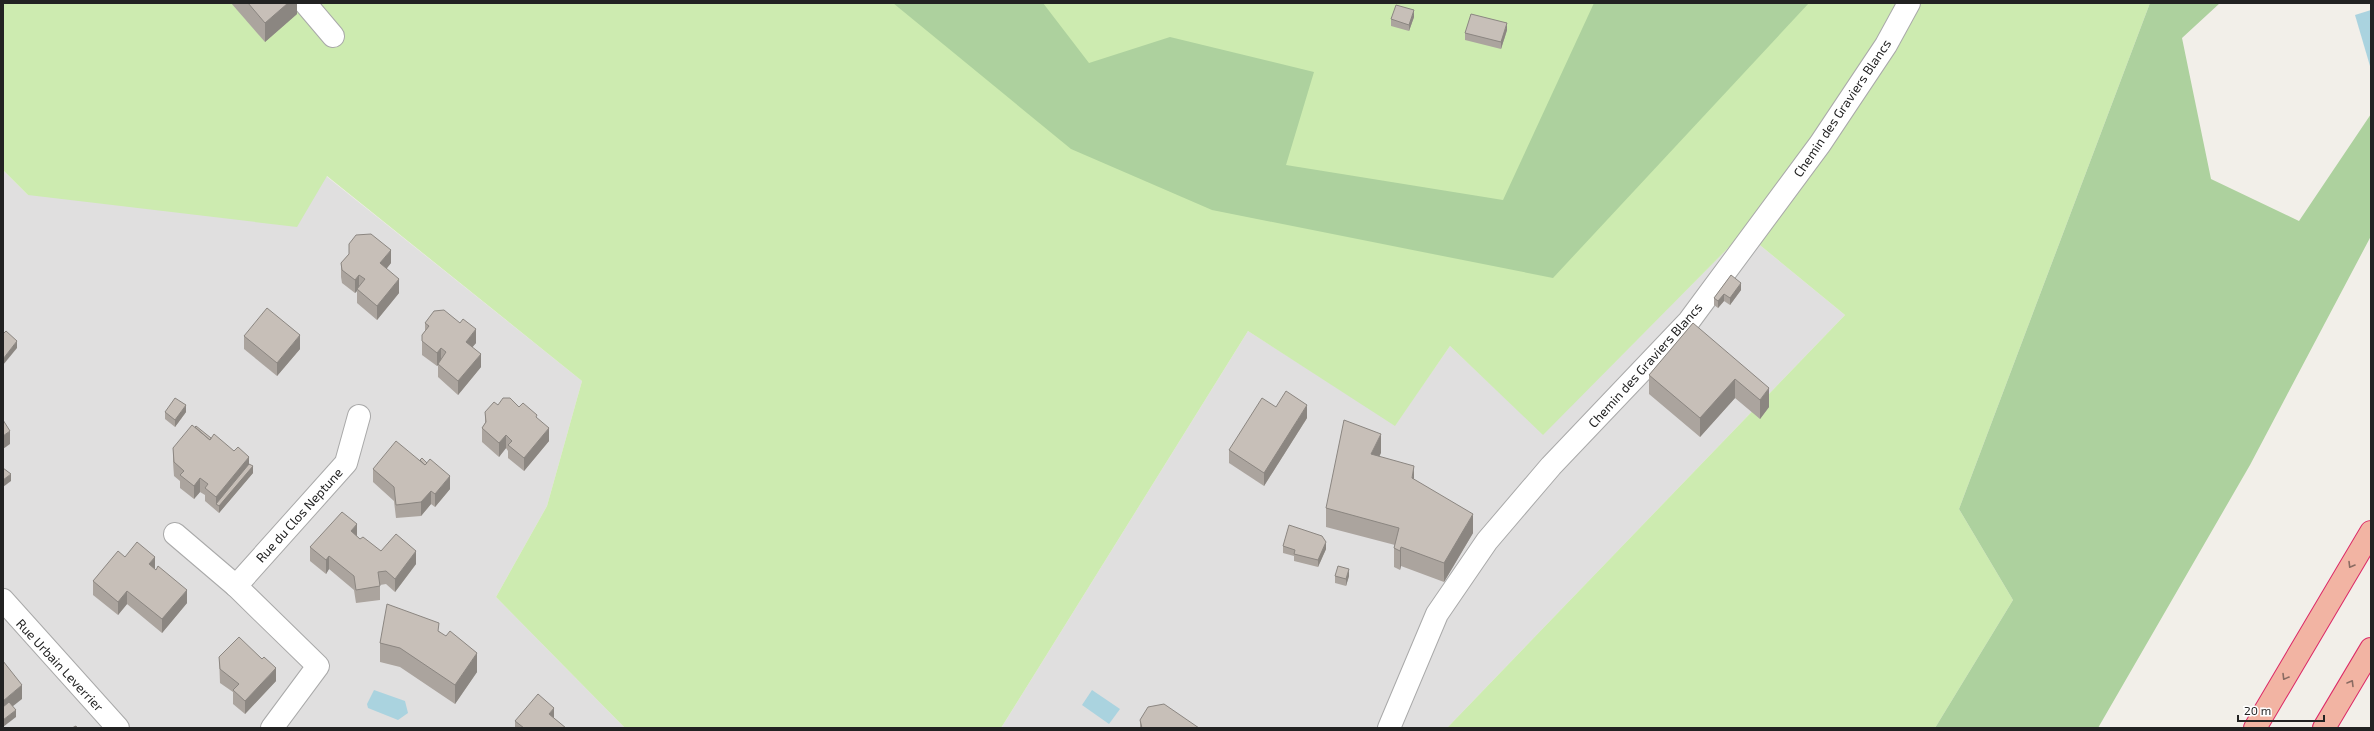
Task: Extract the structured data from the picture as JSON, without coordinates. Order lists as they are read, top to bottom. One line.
{"streets":{"street":["Chemin des Graviers Blancs","Rue du Clos Neptune","Rue Urbain Leverrier"]},"scale_bar":"20 m"}
